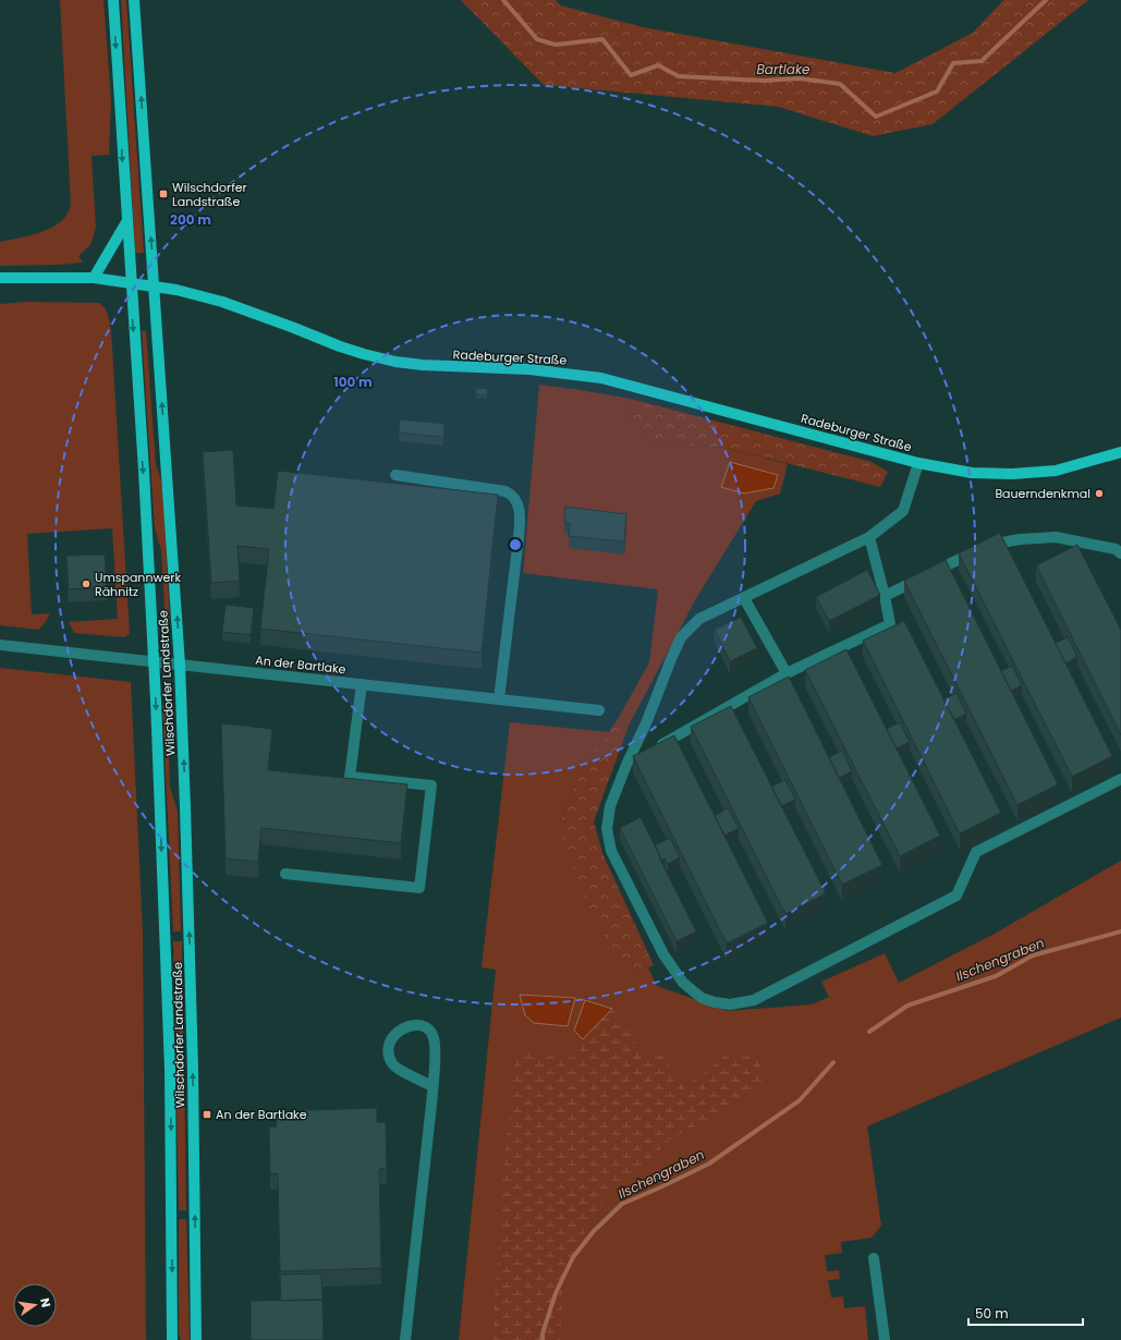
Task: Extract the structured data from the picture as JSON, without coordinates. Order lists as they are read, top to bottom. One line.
{"streets":{"main road":["Radeburger Straße","Wilschdorfer Landstraße"],"street":["An der Bartlake"]},"crossings":[["Radeburger Straße","Wilschdorfer Landstraße"],["An der Bartlake","Wilschdorfer Landstraße"]],"water":["Bartlake","Ilschengraben"],"places":{"transit":["Wilschdorfer Landstraße","An der Bartlake"],"other":["Bauerndenkmal","Umspannwerk Rähnitz"]},"scale_bar":"50 m","north":"right","rings":["200 m","100 m"]}
